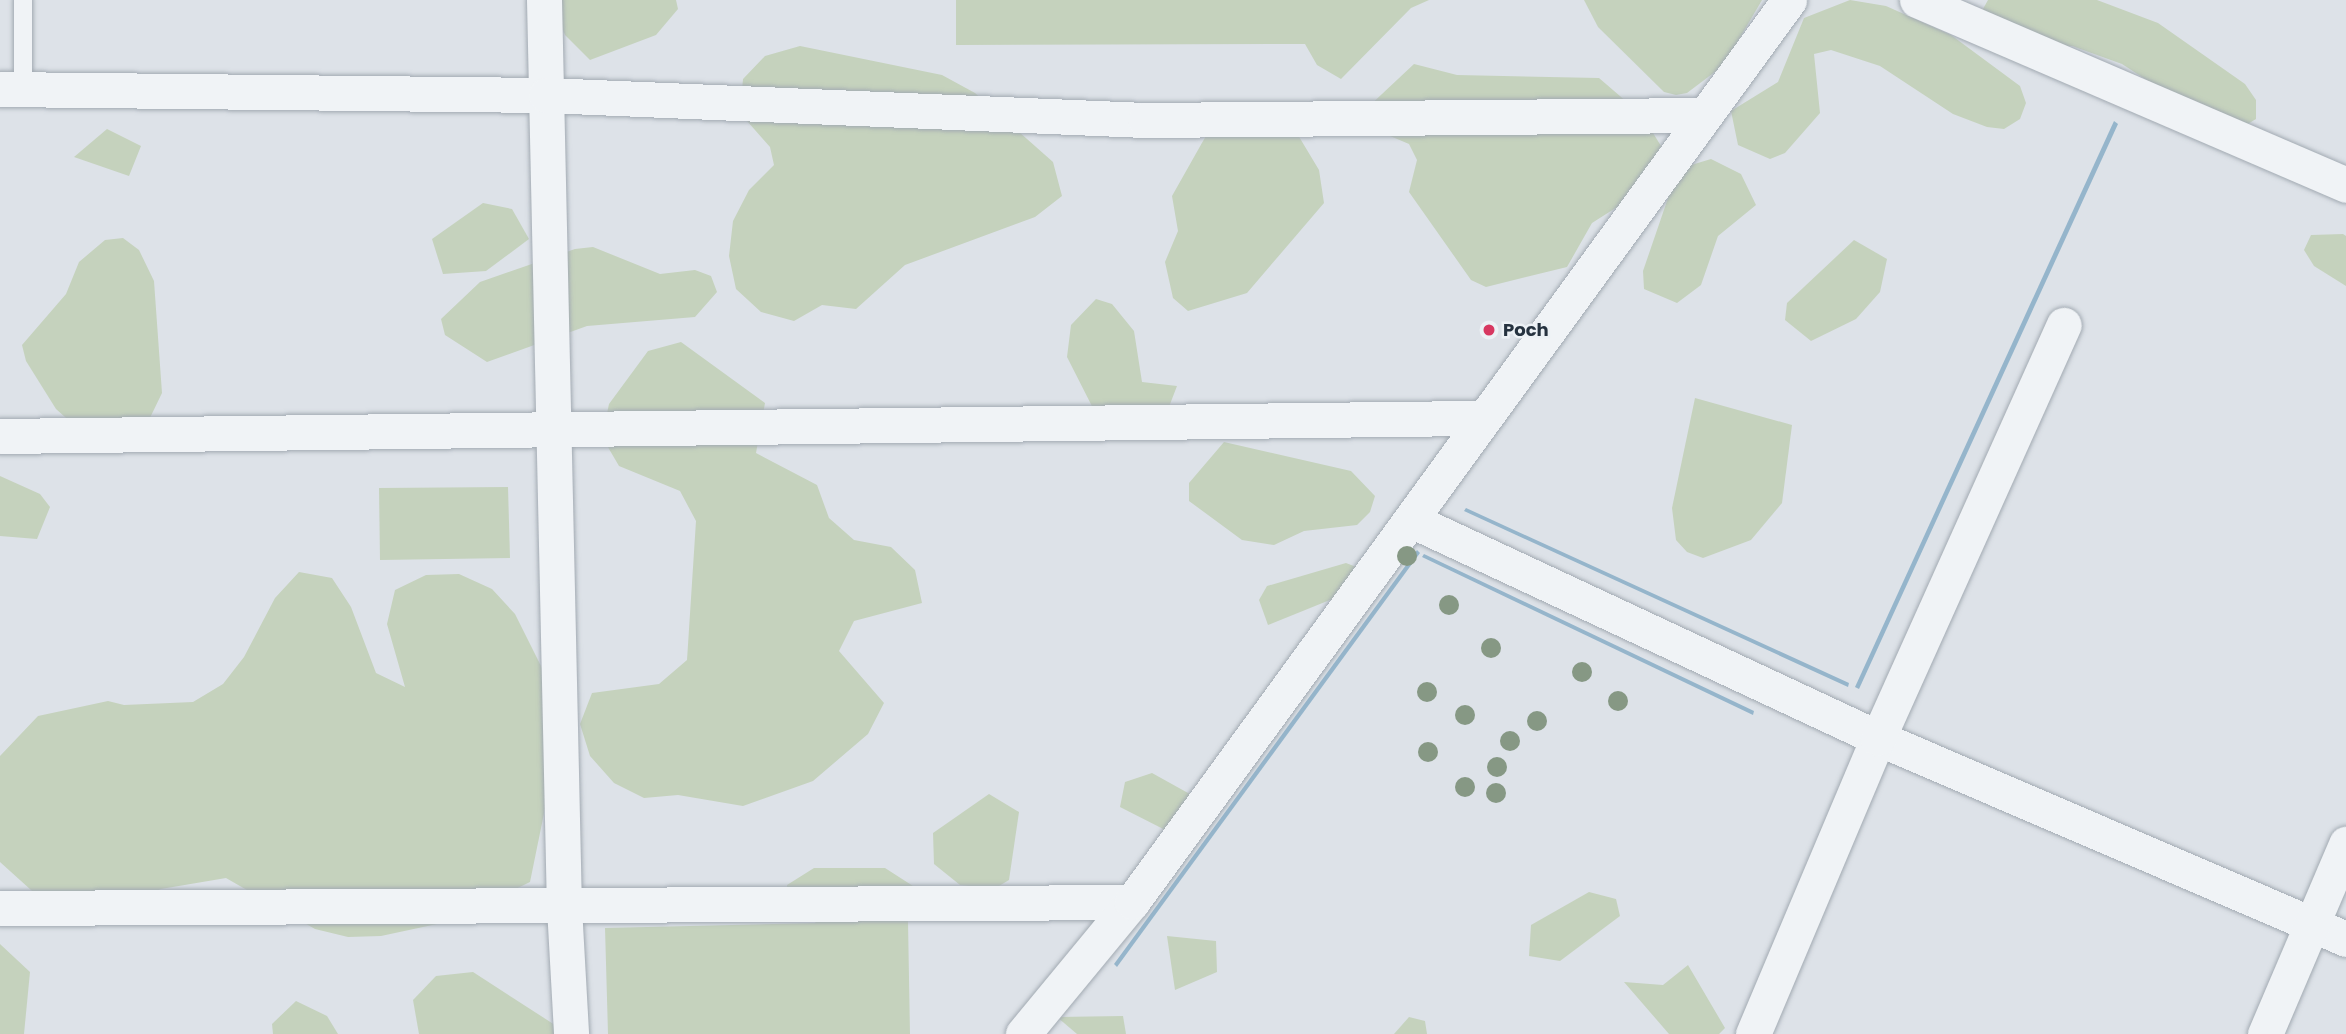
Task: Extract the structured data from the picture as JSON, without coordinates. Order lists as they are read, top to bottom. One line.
{"places":["Poch"]}
